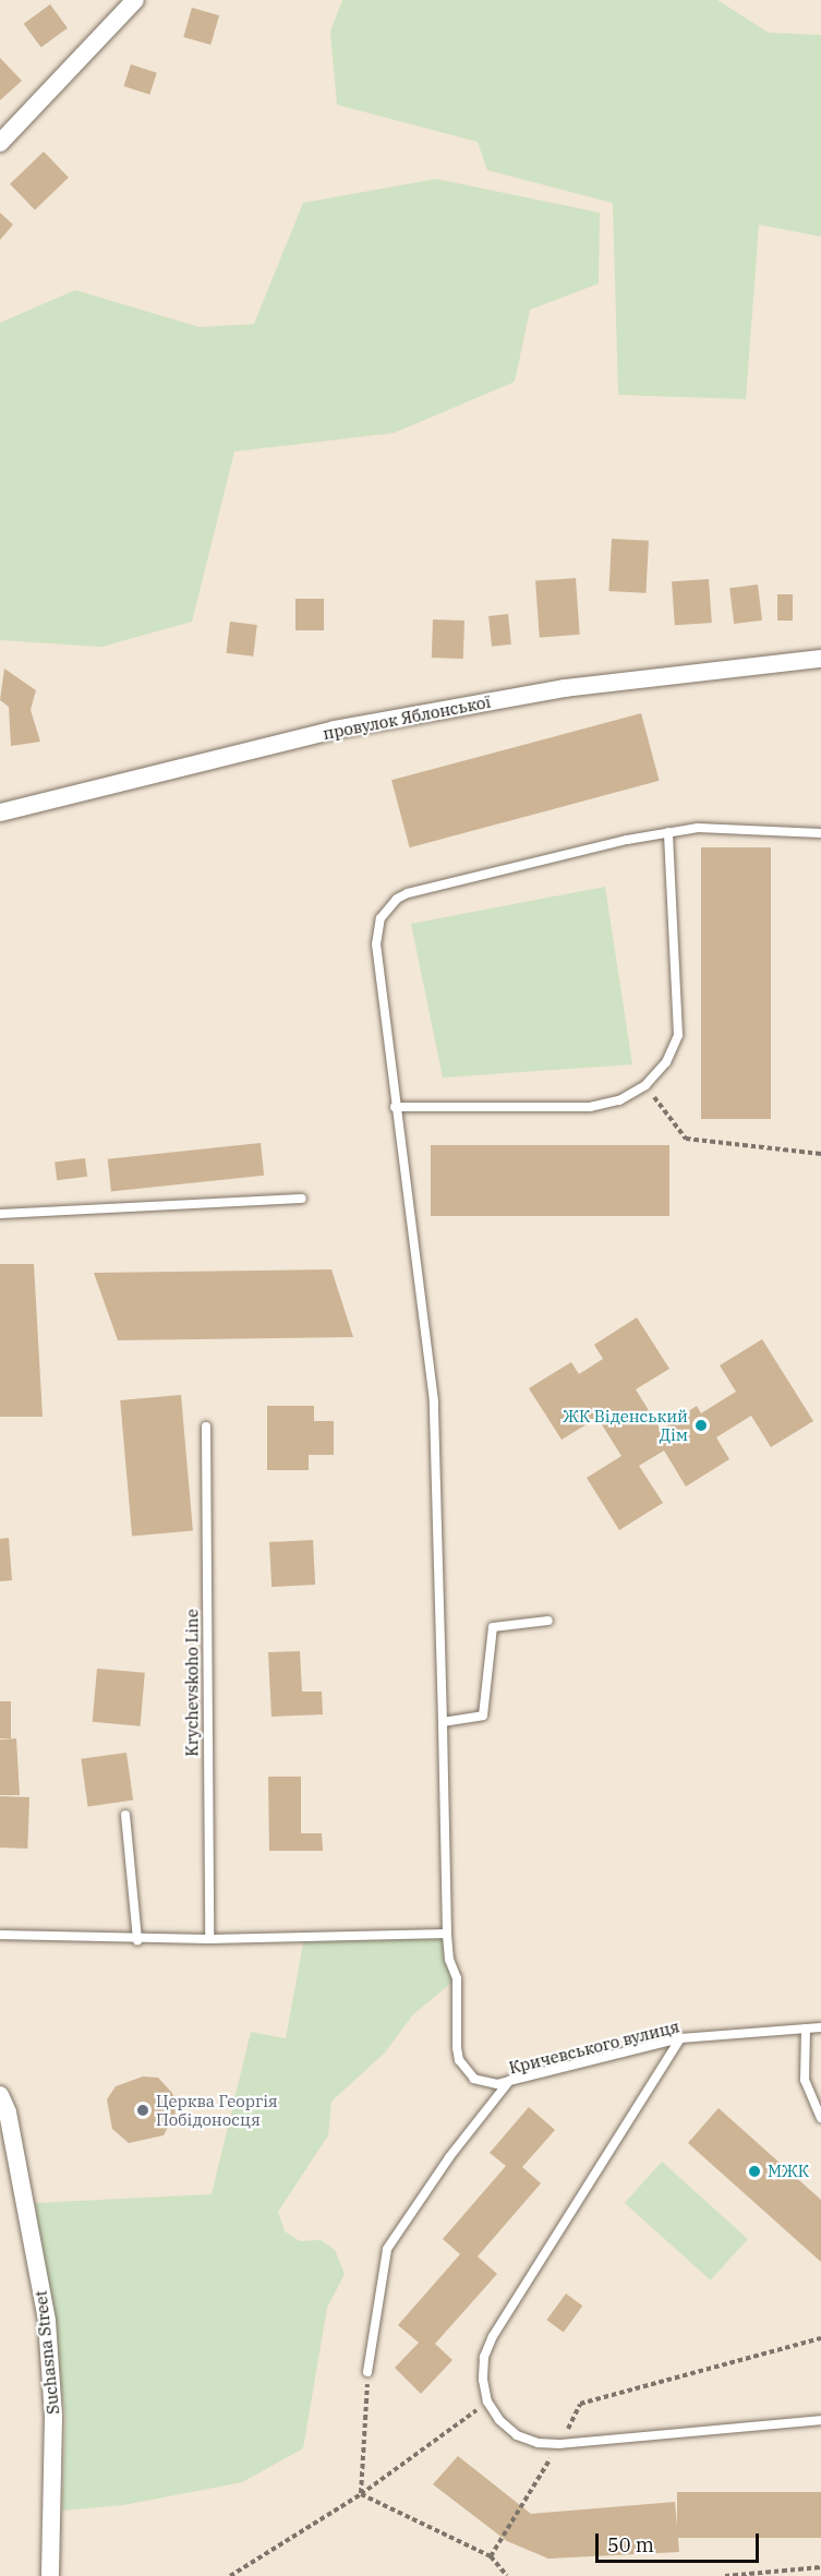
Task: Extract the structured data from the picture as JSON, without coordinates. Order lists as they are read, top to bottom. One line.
{"streets":{"street":["провулок Яблонської","Suchasna Street"],"lane":["Krychevskoho Line","Кричевського вулиця"]},"places":["ЖК Віденський Дім","Церква Георгія Побідоносця","МЖК"],"scale_bar":"50 m"}
